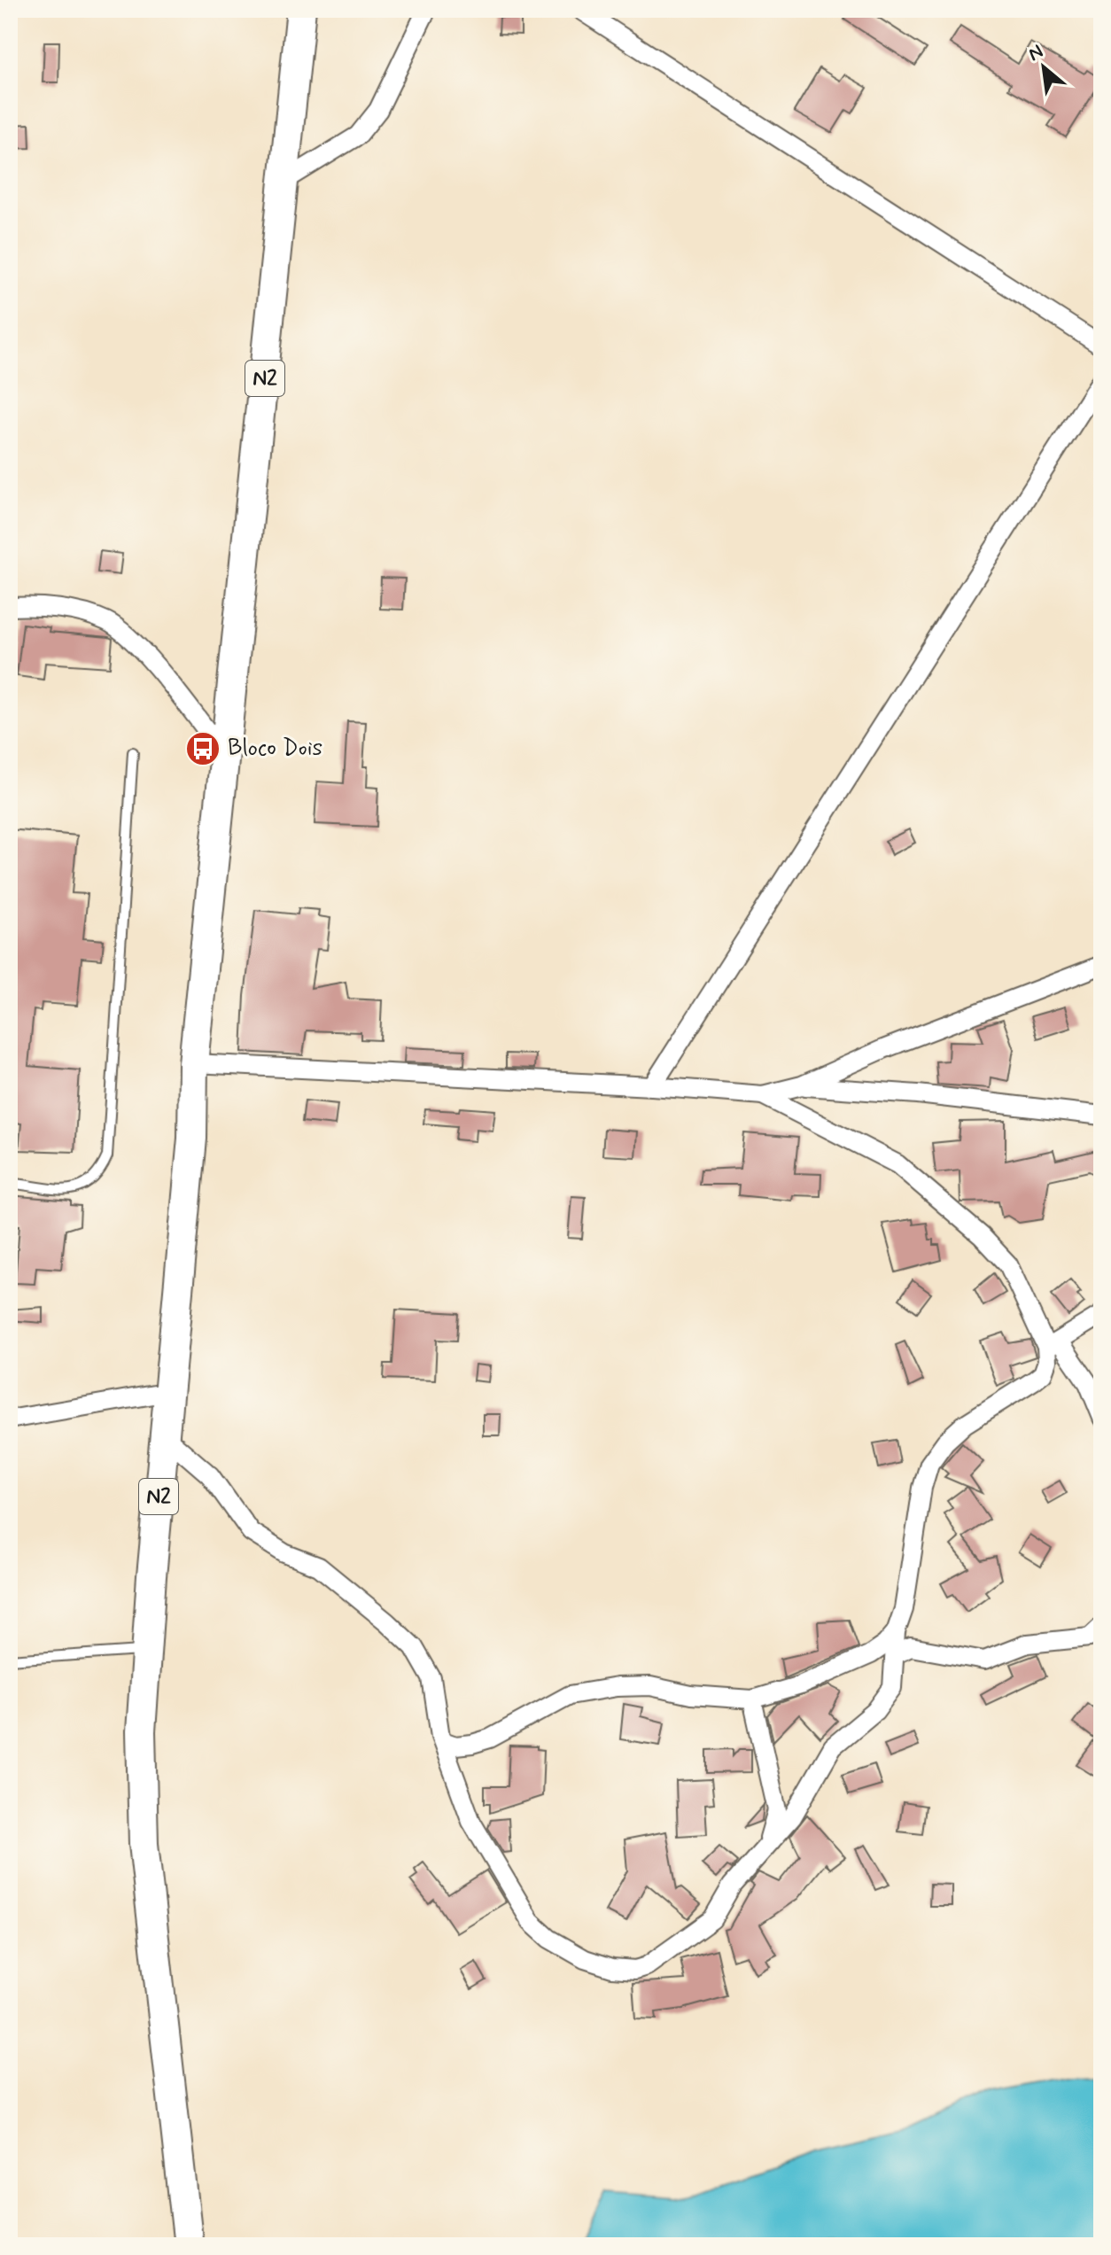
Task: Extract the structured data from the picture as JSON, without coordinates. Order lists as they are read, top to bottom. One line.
{"streets":{"main road":["N2"]},"places":{"bus stop":["Bloco Dois"]},"north":"top left"}
